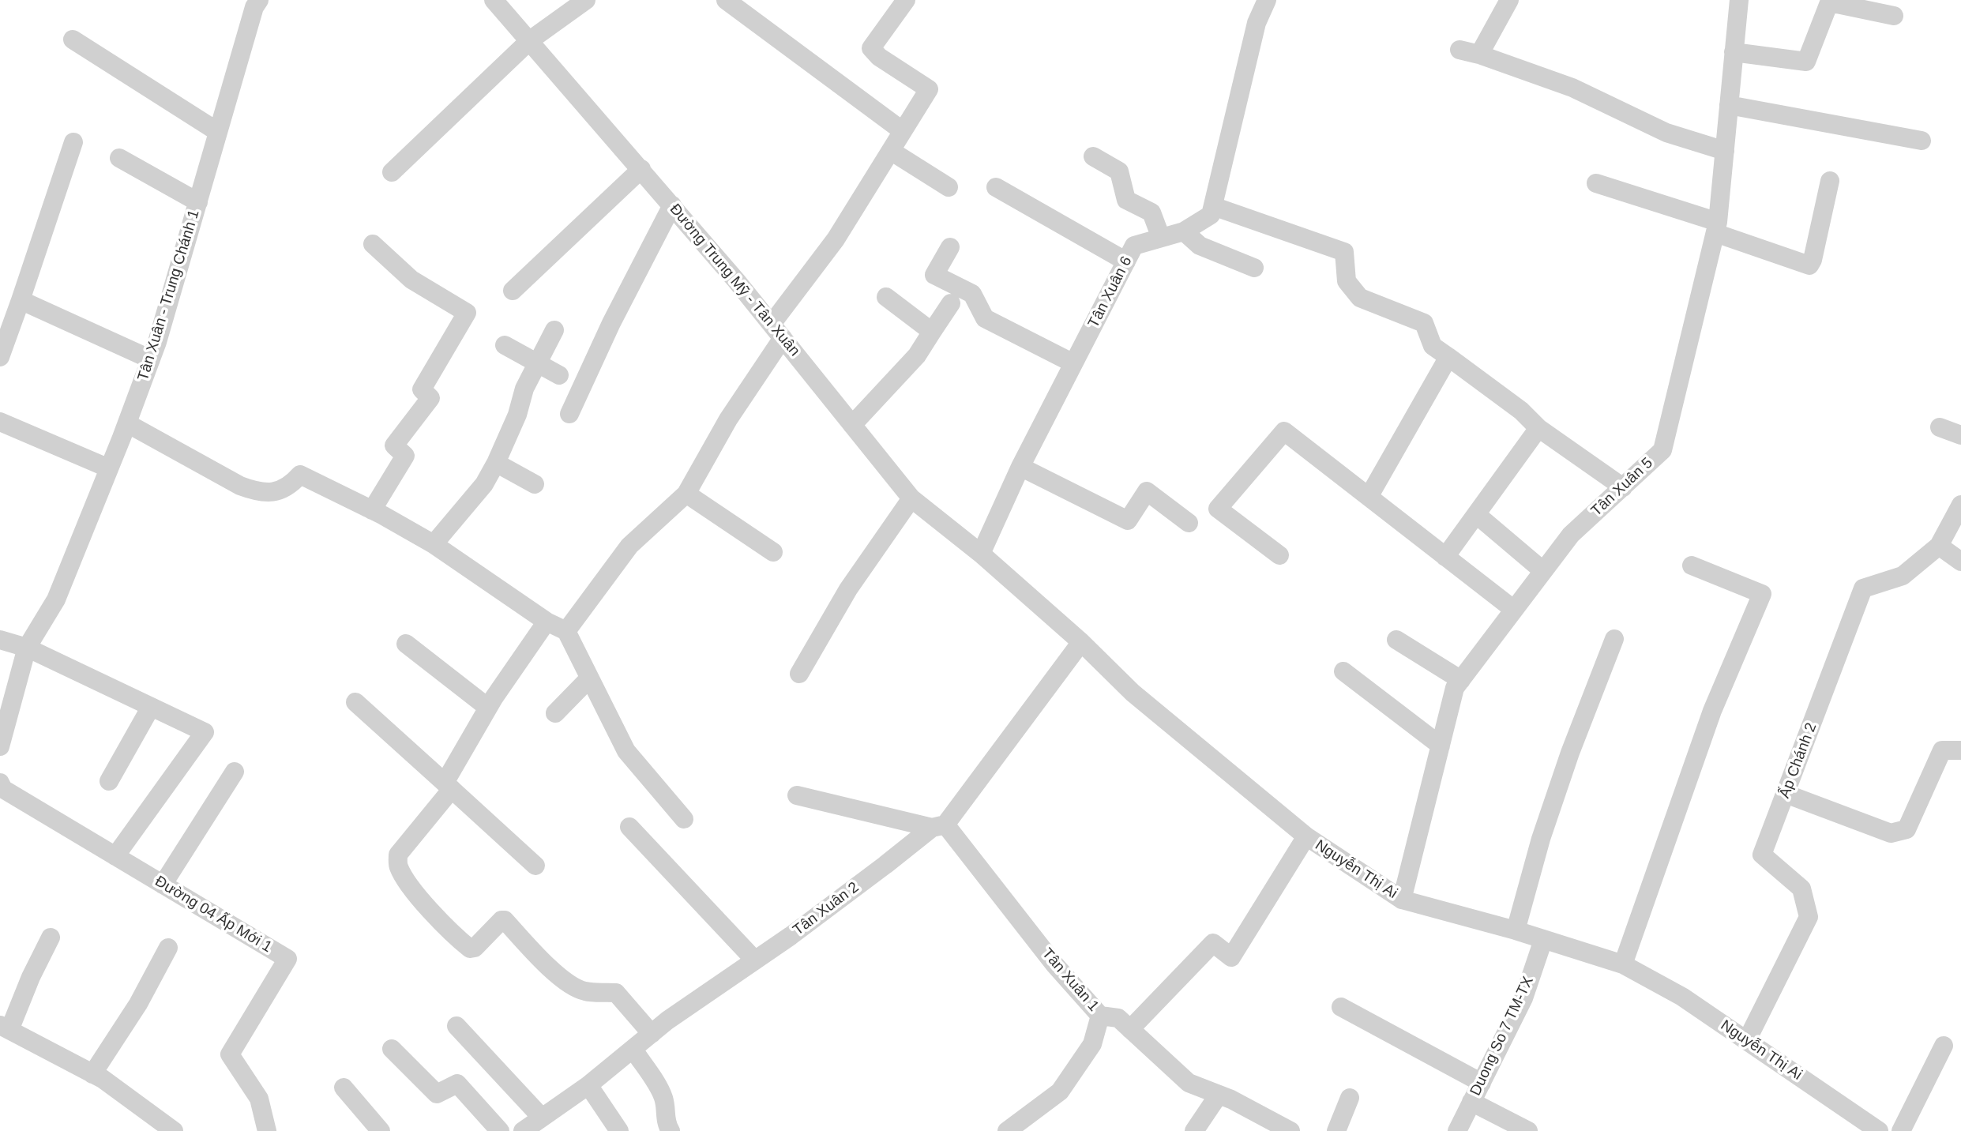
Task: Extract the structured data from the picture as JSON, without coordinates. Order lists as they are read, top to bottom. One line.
{"streets":{"street":["Đường Trung Mỹ - Tân Xuân","Tân Xuân 6","Tân Xuân - Trung Chánh 1","Tân Xuân 5","Ấp Chánh 2","Nguyễn Thị Ai","Tân Xuân 2","Đường 04 Ấp Mới 1","Tân Xuân 1","Duong So 7 TM-TX"]},"crossings":[["Đường Trung Mỹ - Tân Xuân","Tân Xuân 6"],["Đường Trung Mỹ - Tân Xuân","Nguyễn Thị Ai"],["Tân Xuân 6","Nguyễn Thị Ai"],["Tân Xuân 5","Nguyễn Thị Ai"],["Ấp Chánh 2","Nguyễn Thị Ai"],["Nguyễn Thị Ai","Tân Xuân 2"],["Nguyễn Thị Ai","Duong So 7 TM-TX"],["Tân Xuân 2","Tân Xuân 1"]]}
